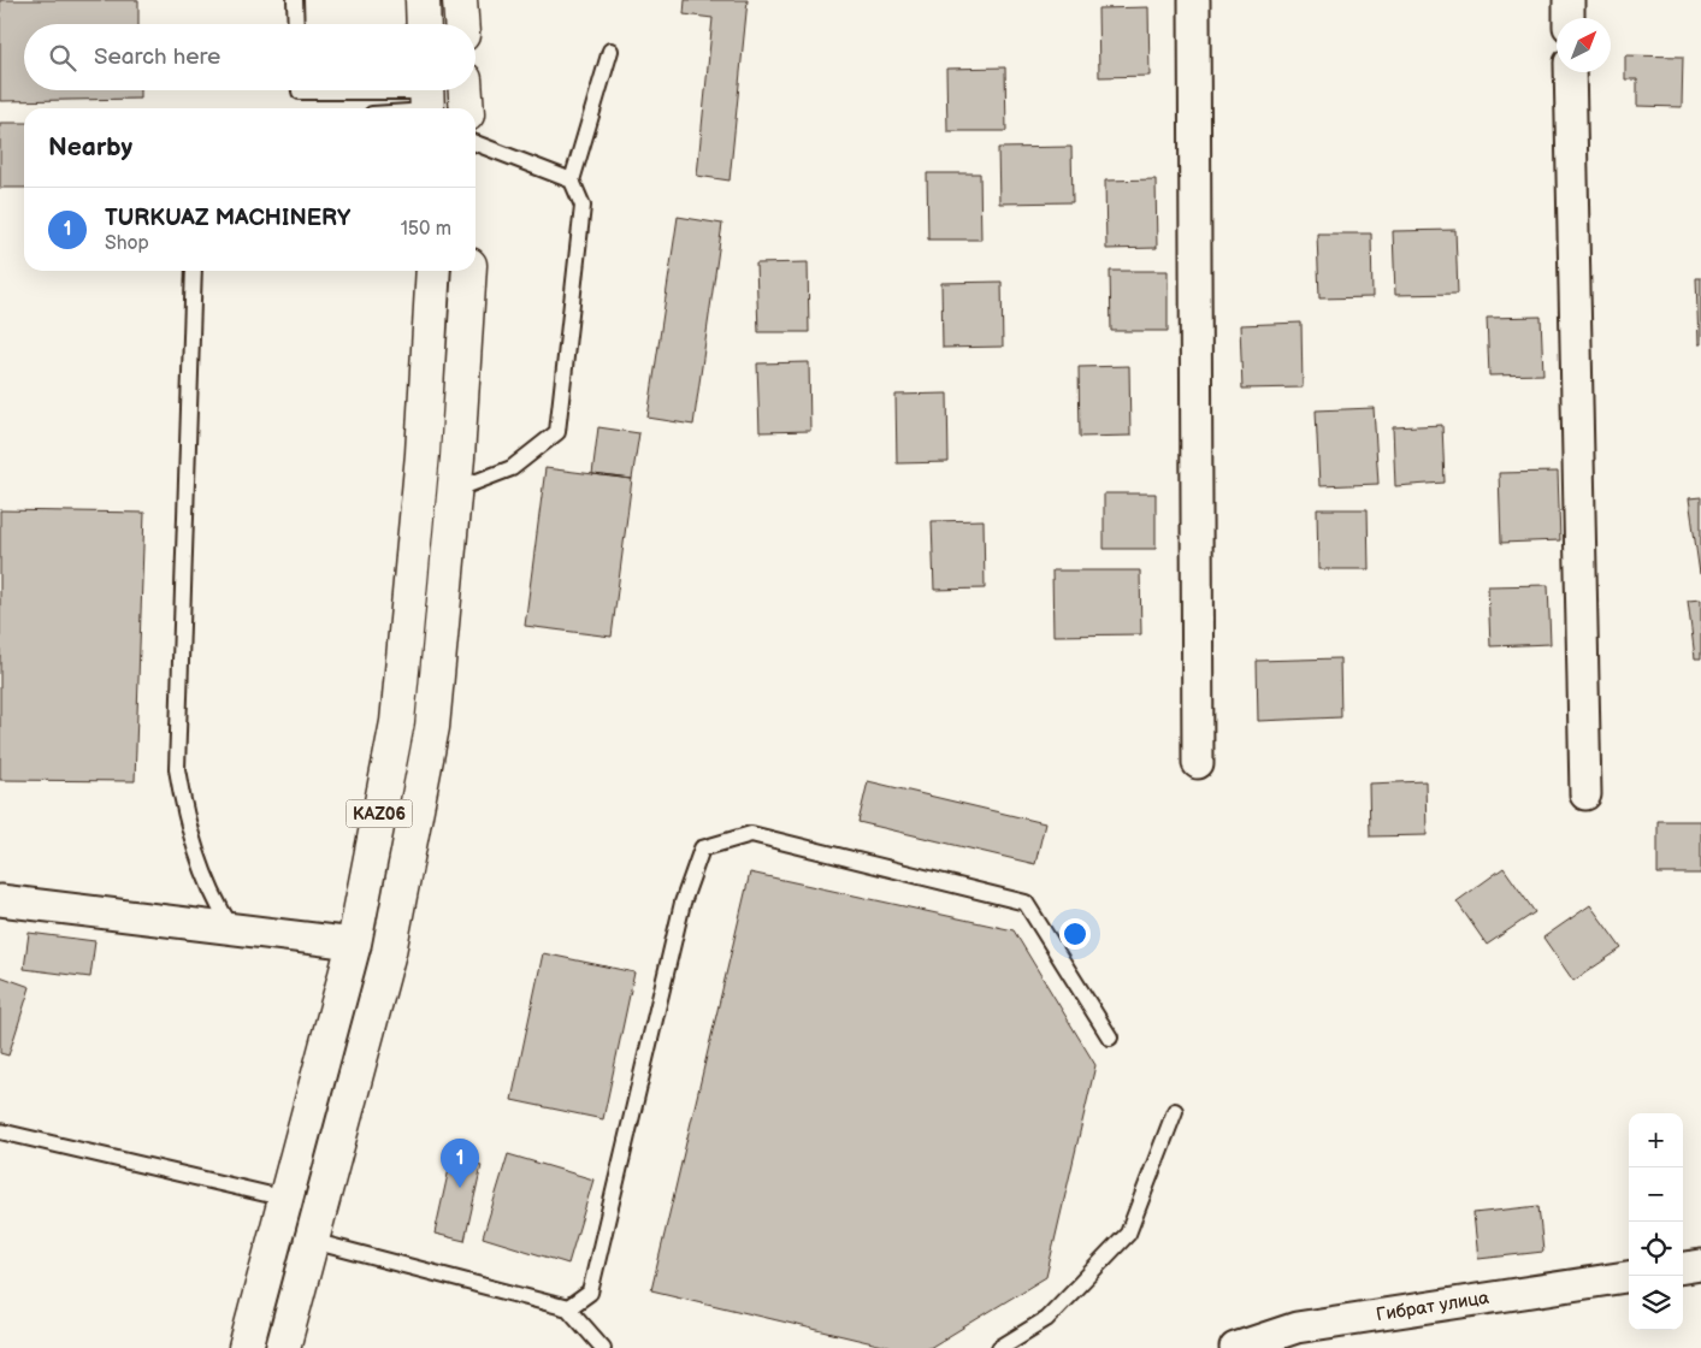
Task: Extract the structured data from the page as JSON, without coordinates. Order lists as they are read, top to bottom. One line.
{"streets":{"highway":["KАZ06"],"street":["Гибрат улица"]},"north":"top right","page":{"search":"Search here","heading":"Nearby","list":[{"mark":"1","name":"TURKUAZ MACHINERY","note":"Shop","value":"150 m"}],"map_buttons":["+","−"],"pins":"1"}}
